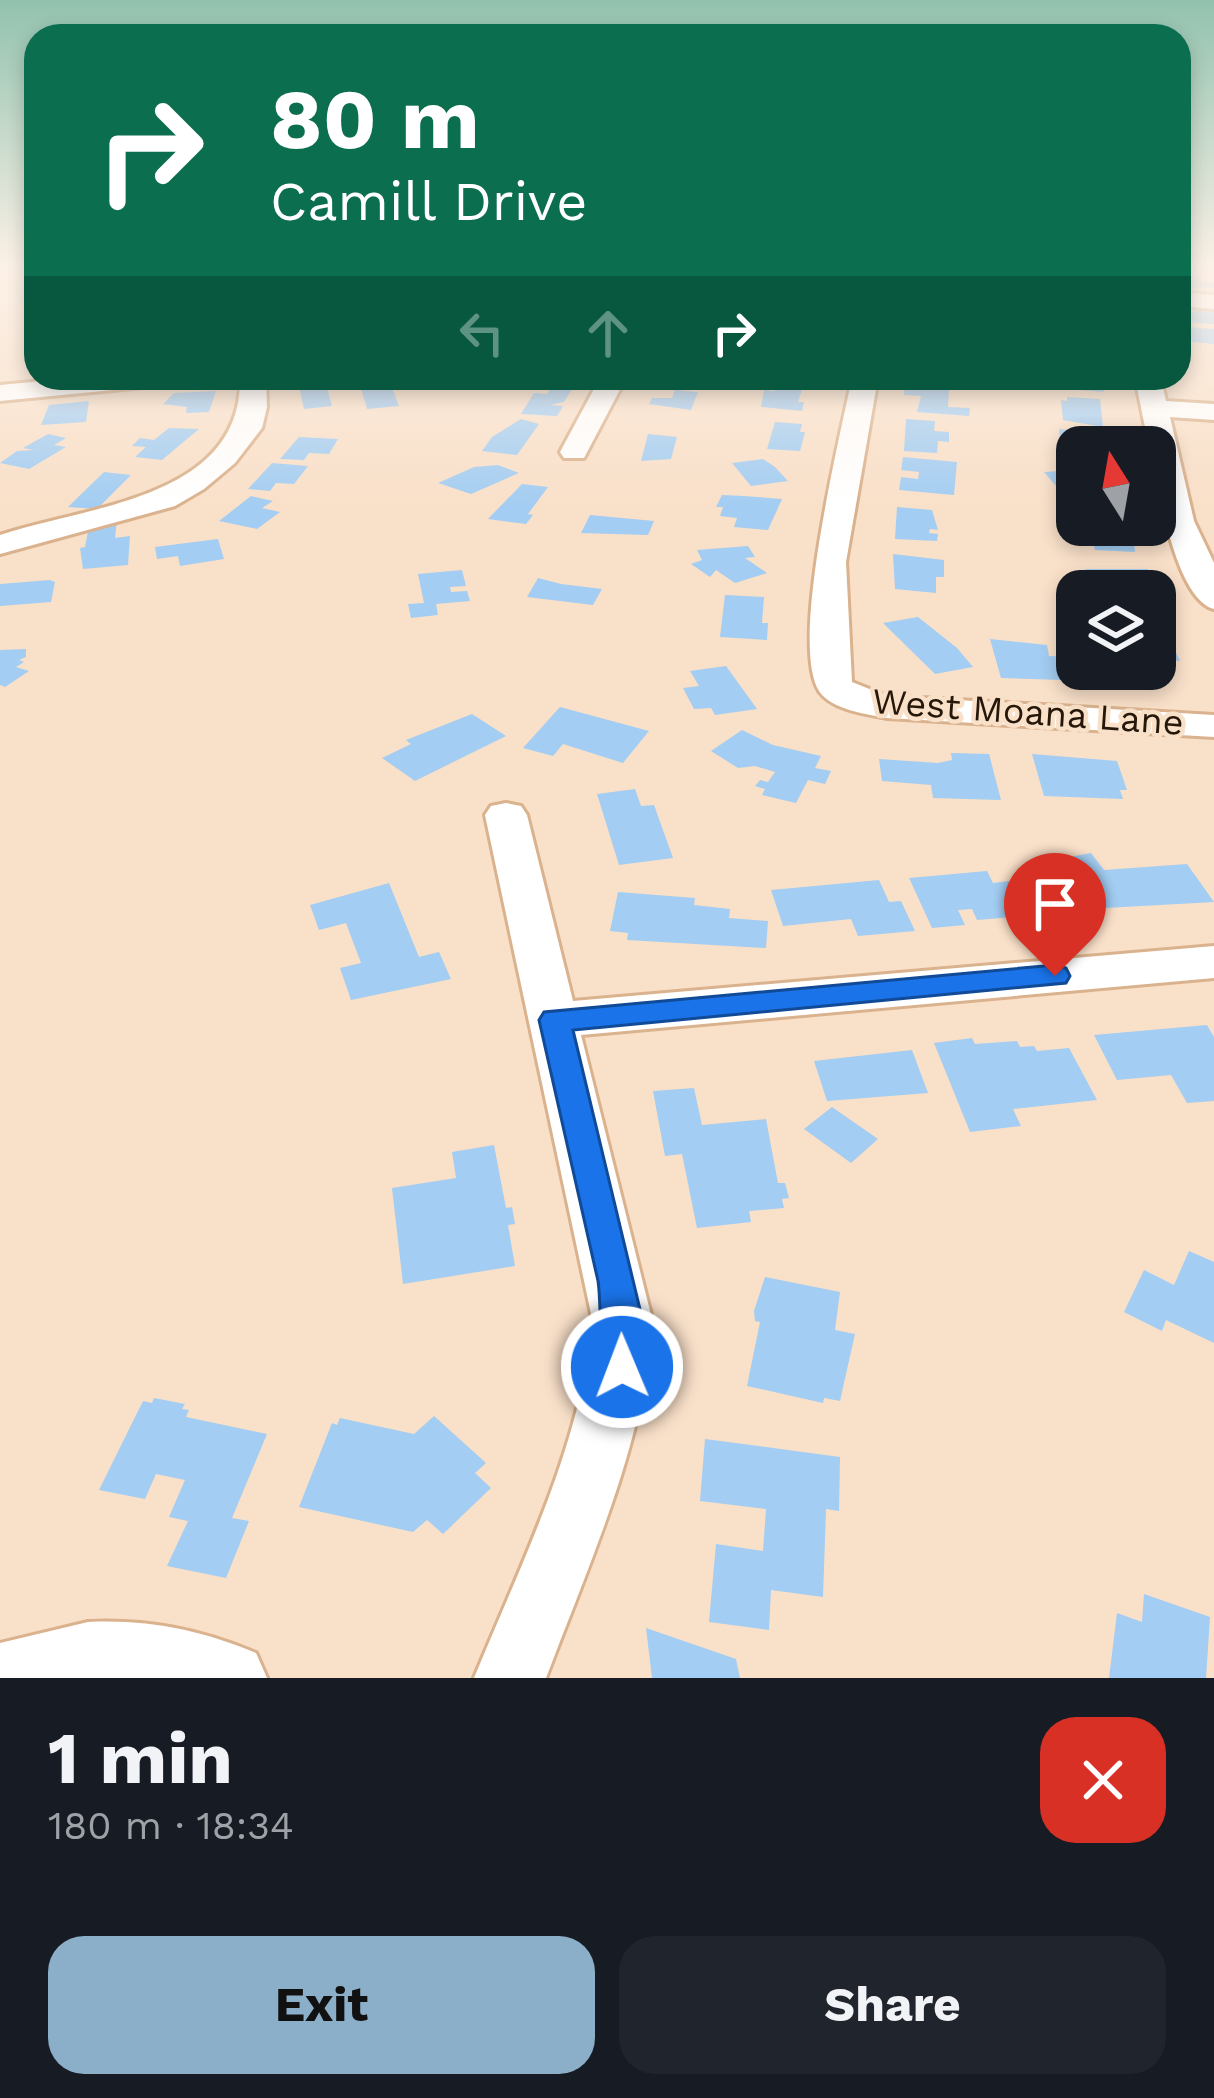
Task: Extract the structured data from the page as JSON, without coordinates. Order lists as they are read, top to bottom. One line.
{"streets":{"street":["West Moana Lane"]},"north":"top","page":{"turn":["80 m","Camill Drive"],"heading":["1 min","180 m · 18:34"],"buttons":["Exit","Share"]}}
